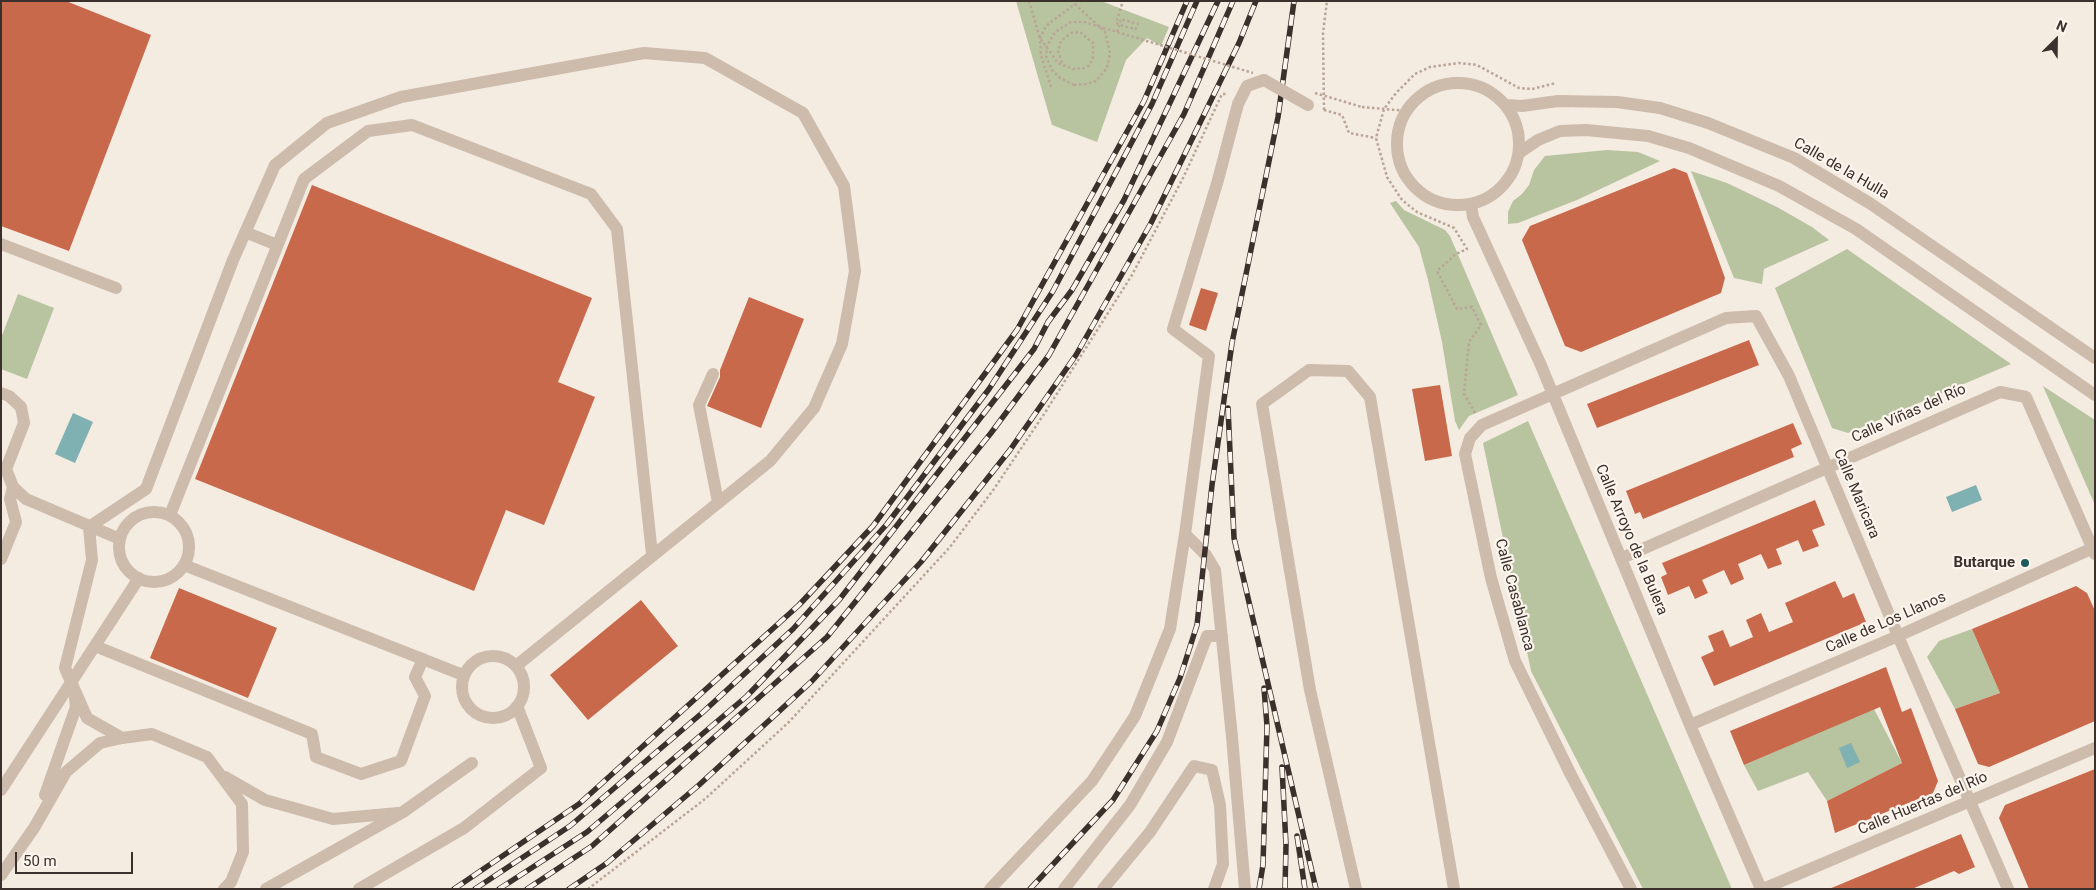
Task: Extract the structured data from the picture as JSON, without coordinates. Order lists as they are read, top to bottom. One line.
{"streets":{"street":["Calle de la Hulla","Calle Viñas del Río","Calle Maricara","Calle Arroyo de la Bulera","Calle Casablanca","Calle de Los Llanos","Calle Huertas del Río"]},"crossings":[["Calle de la Hulla","Calle Arroyo de la Bulera"],["Calle Viñas del Río","Calle Maricara"],["Calle Viñas del Río","Calle Arroyo de la Bulera"],["Calle Viñas del Río","Calle de Los Llanos"],["Calle Maricara","Calle Arroyo de la Bulera"],["Calle Maricara","Calle de Los Llanos"],["Calle Maricara","Calle Huertas del Río"],["Calle Arroyo de la Bulera","Calle de Los Llanos"],["Calle Arroyo de la Bulera","Calle Huertas del Río"]],"places":["Butarque"],"scale_bar":"50 m","north":"top right"}
